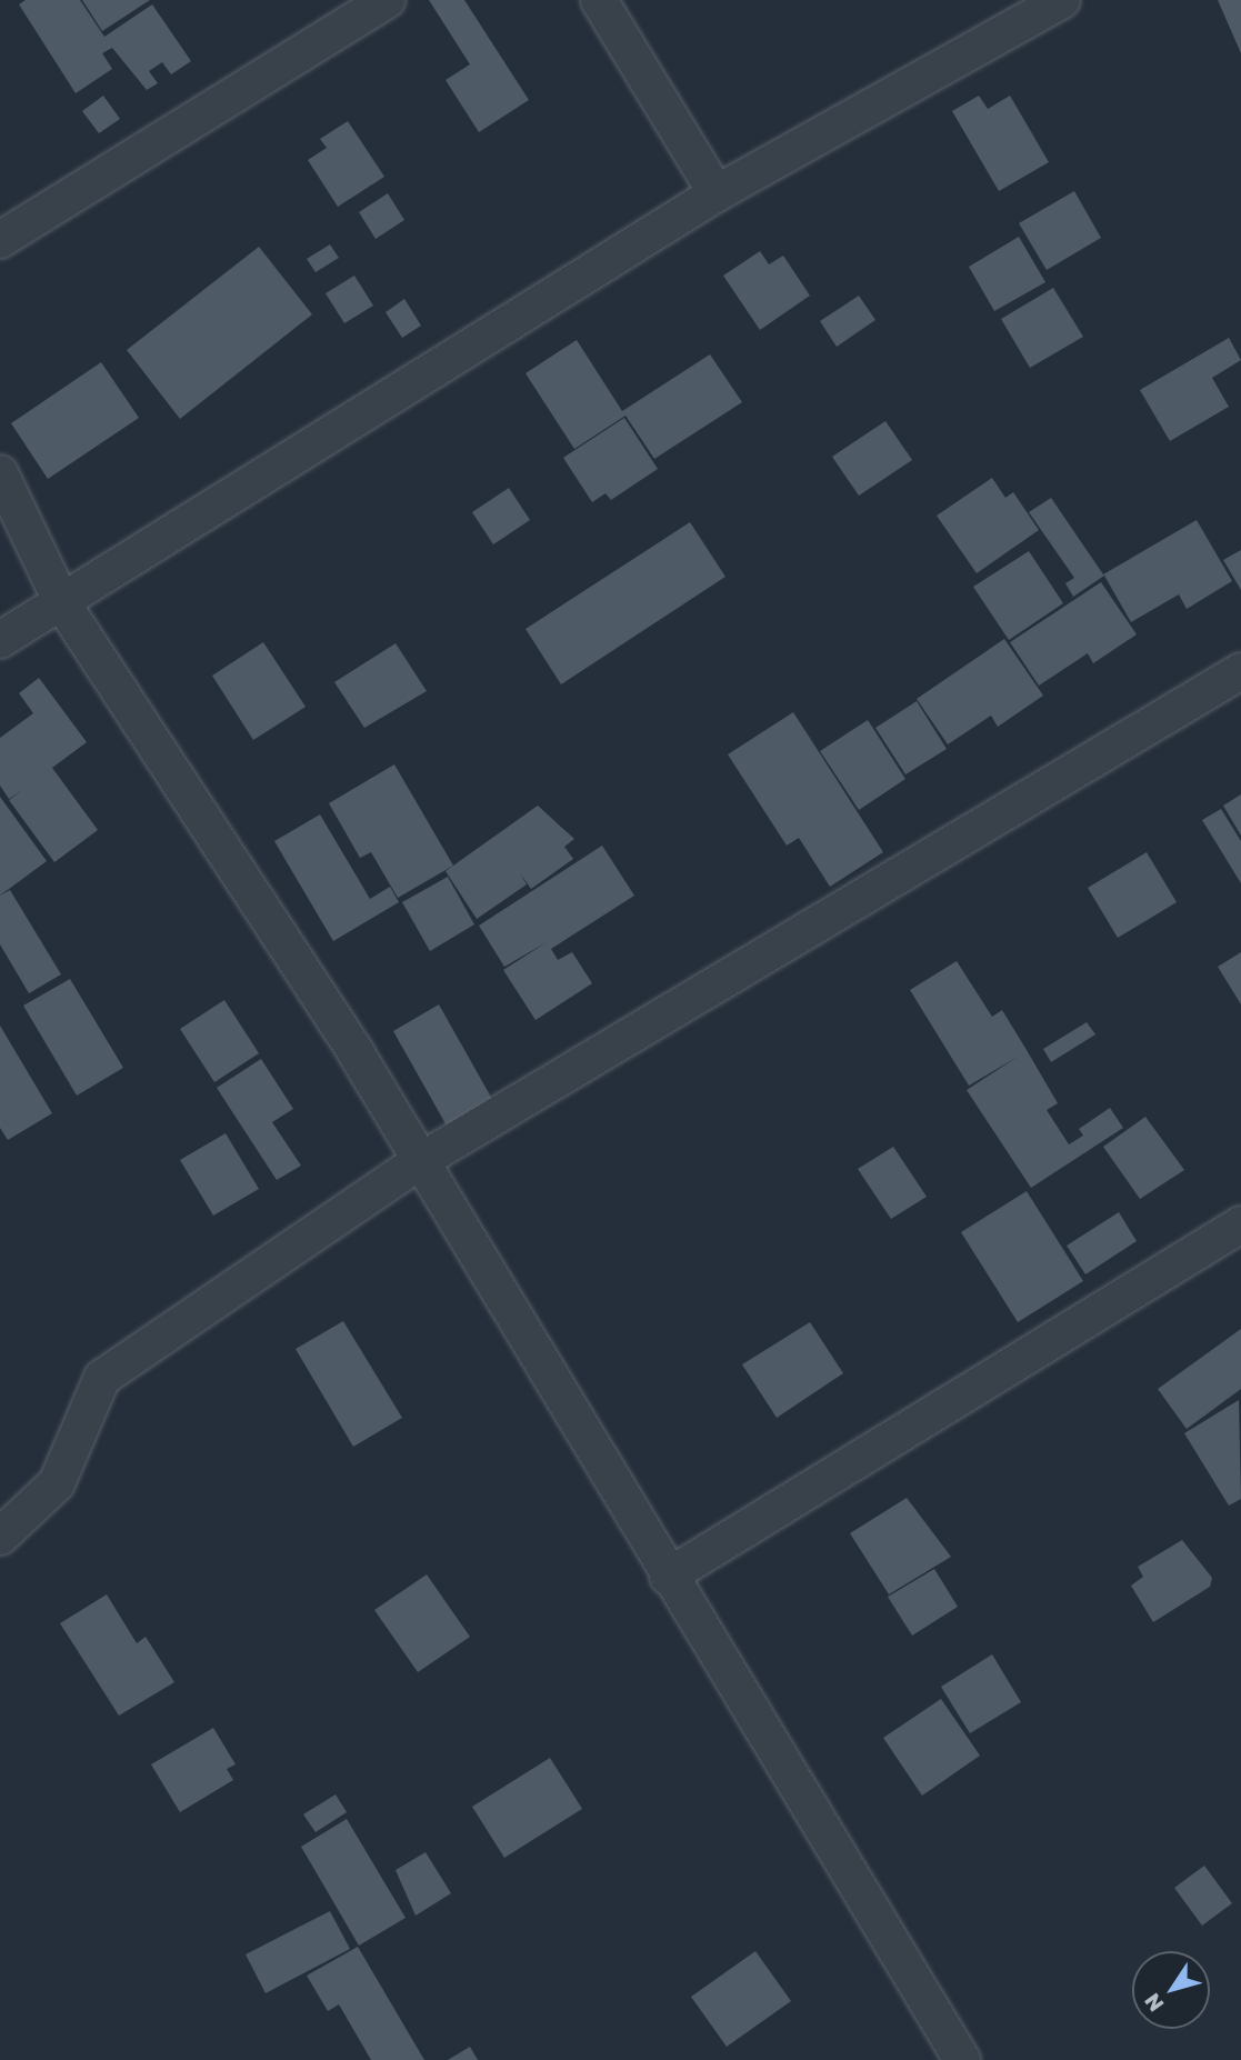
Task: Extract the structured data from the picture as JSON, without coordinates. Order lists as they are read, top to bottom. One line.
{"north":"bottom left"}
